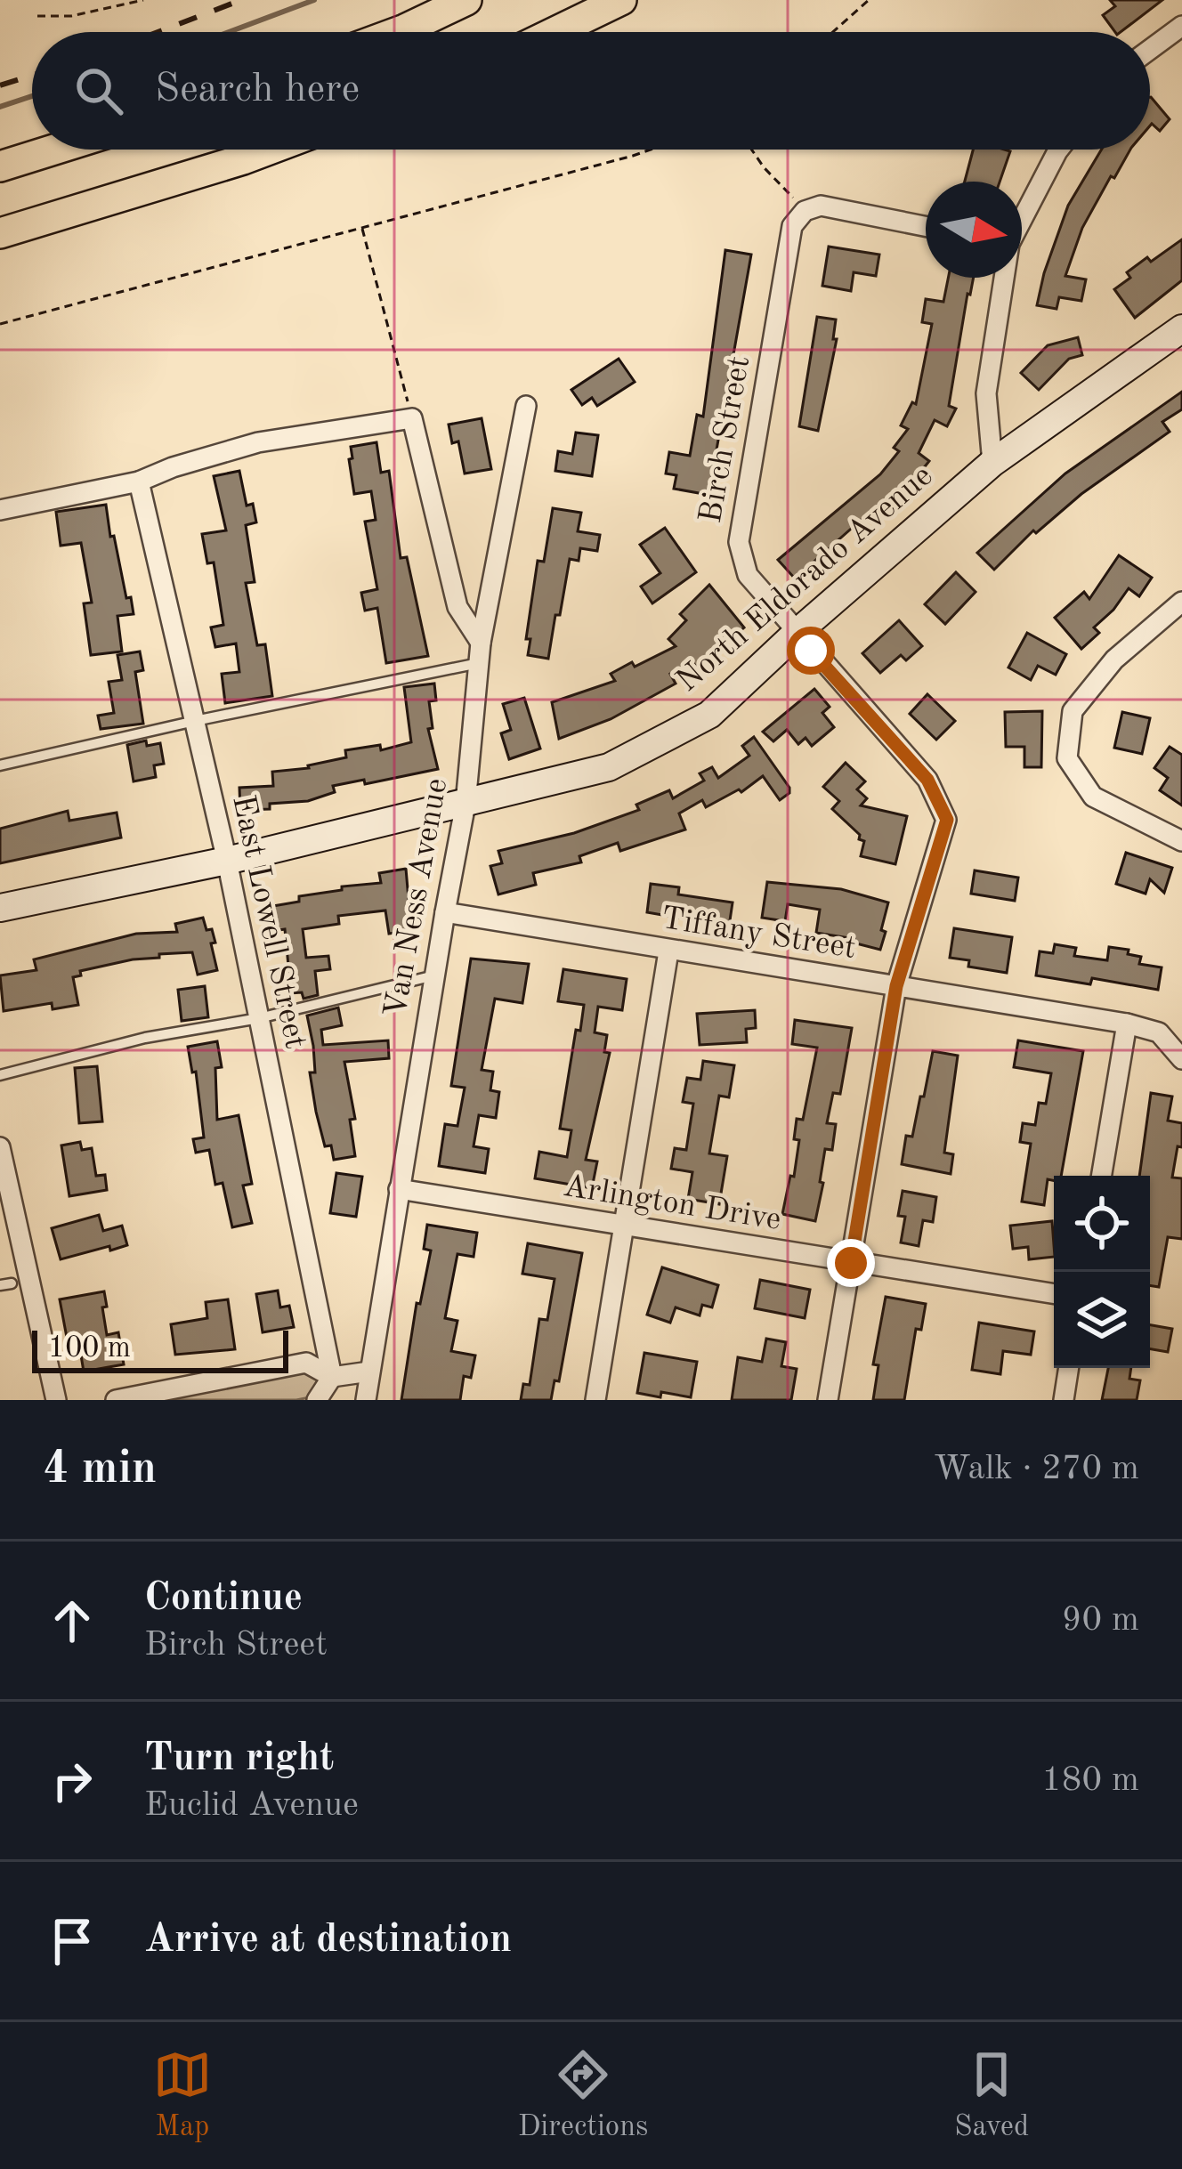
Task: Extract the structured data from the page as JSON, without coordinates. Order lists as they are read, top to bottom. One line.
{"streets":{"street":["Birch Street","North Eldorado Avenue","Van Ness Avenue","East Lowell Street","Tiffany Street","Arlington Drive"]},"crossings":[["Birch Street","North Eldorado Avenue"],["Birch Street","Tiffany Street"],["North Eldorado Avenue","Van Ness Avenue"],["North Eldorado Avenue","East Lowell Street"],["Van Ness Avenue","Tiffany Street"],["Van Ness Avenue","Arlington Drive"]],"scale_bar":"100 m","north":"right","page":{"search":"Search here","scale":"100 m","heading":["4 min","Walk · 270 m"],"list":[["Continue","Birch Street","90 m"],["Turn right","Euclid Avenue","180 m"],"Arrive at destination"],"nav":["Map","Directions","Saved"]}}
